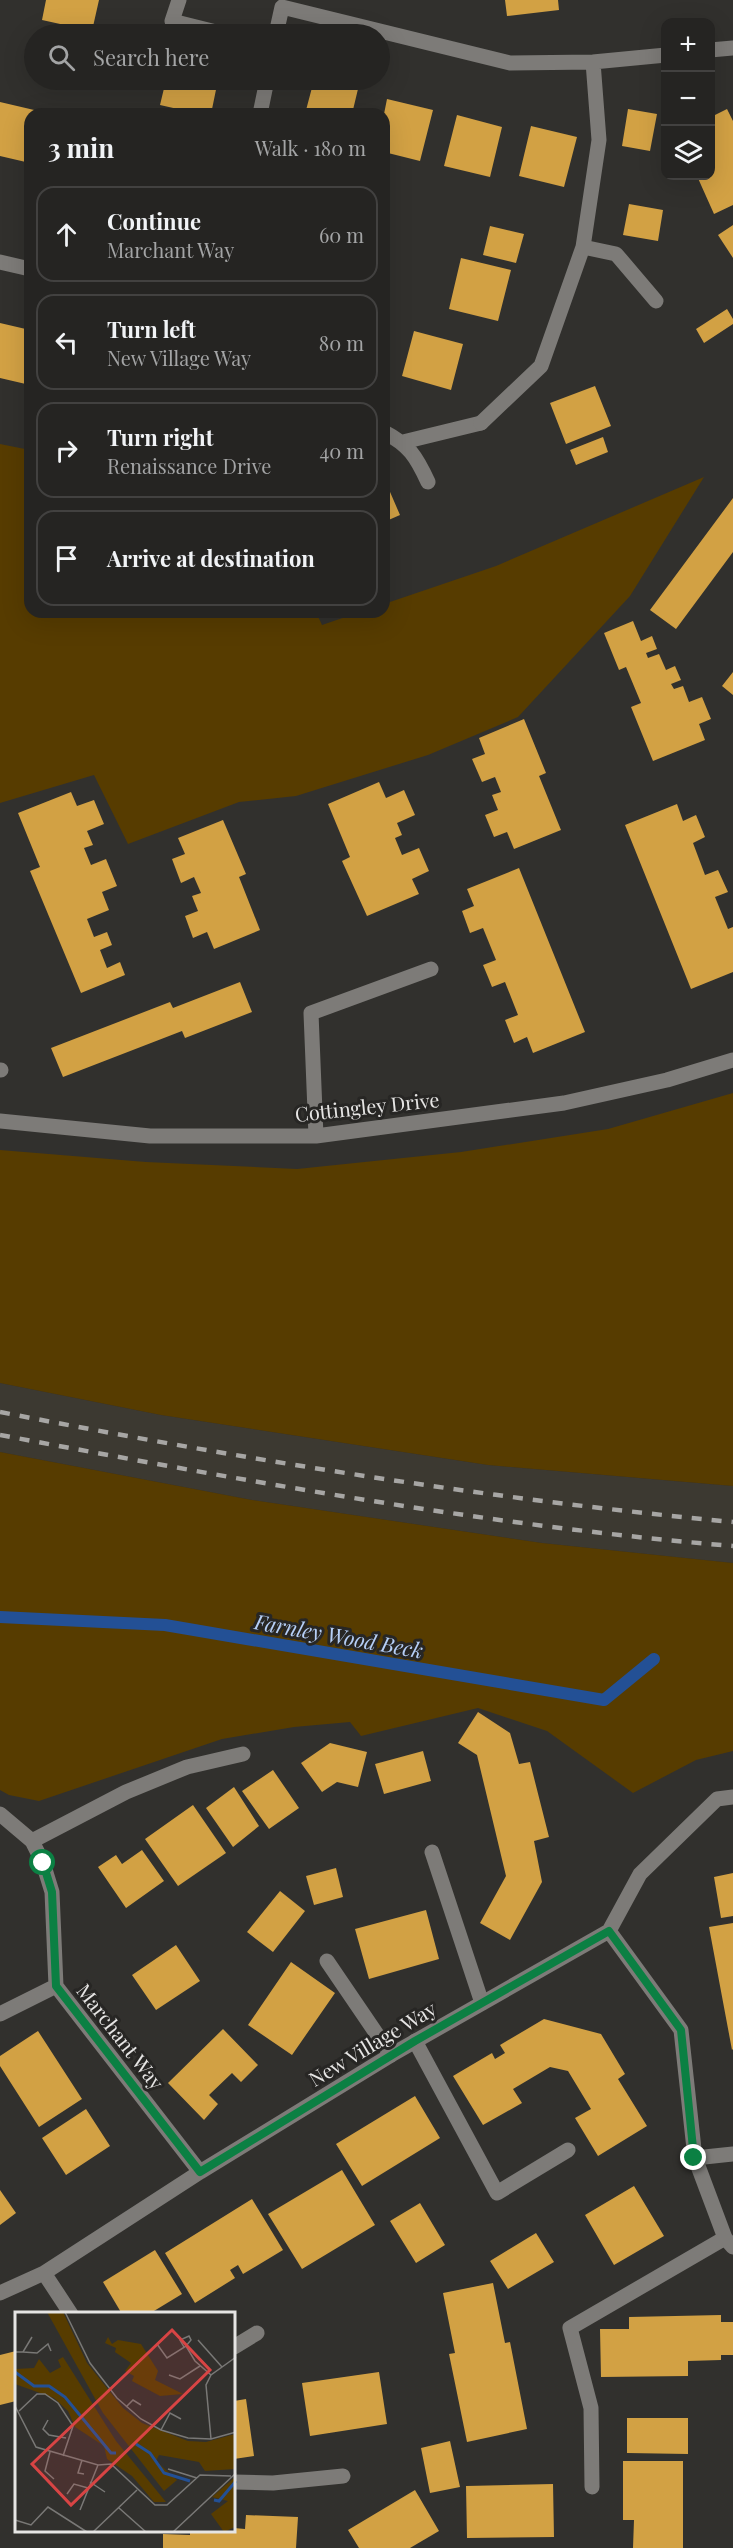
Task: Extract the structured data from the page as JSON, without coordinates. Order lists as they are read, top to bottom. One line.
{"streets":{"street":["Cottingley Drive","Marchant Way","New Village Way"]},"crossings":[["Marchant Way","New Village Way"]],"water":["Farnley Wood Beck"],"page":{"map_buttons":["+","−"],"search":"Search here","heading":["3 min","Walk · 180 m"],"list":[["Continue","Marchant Way","60 m"],["Turn left","New Village Way","80 m"],["Turn right","Renaissance Drive","40 m"],"Arrive at destination"]}}
